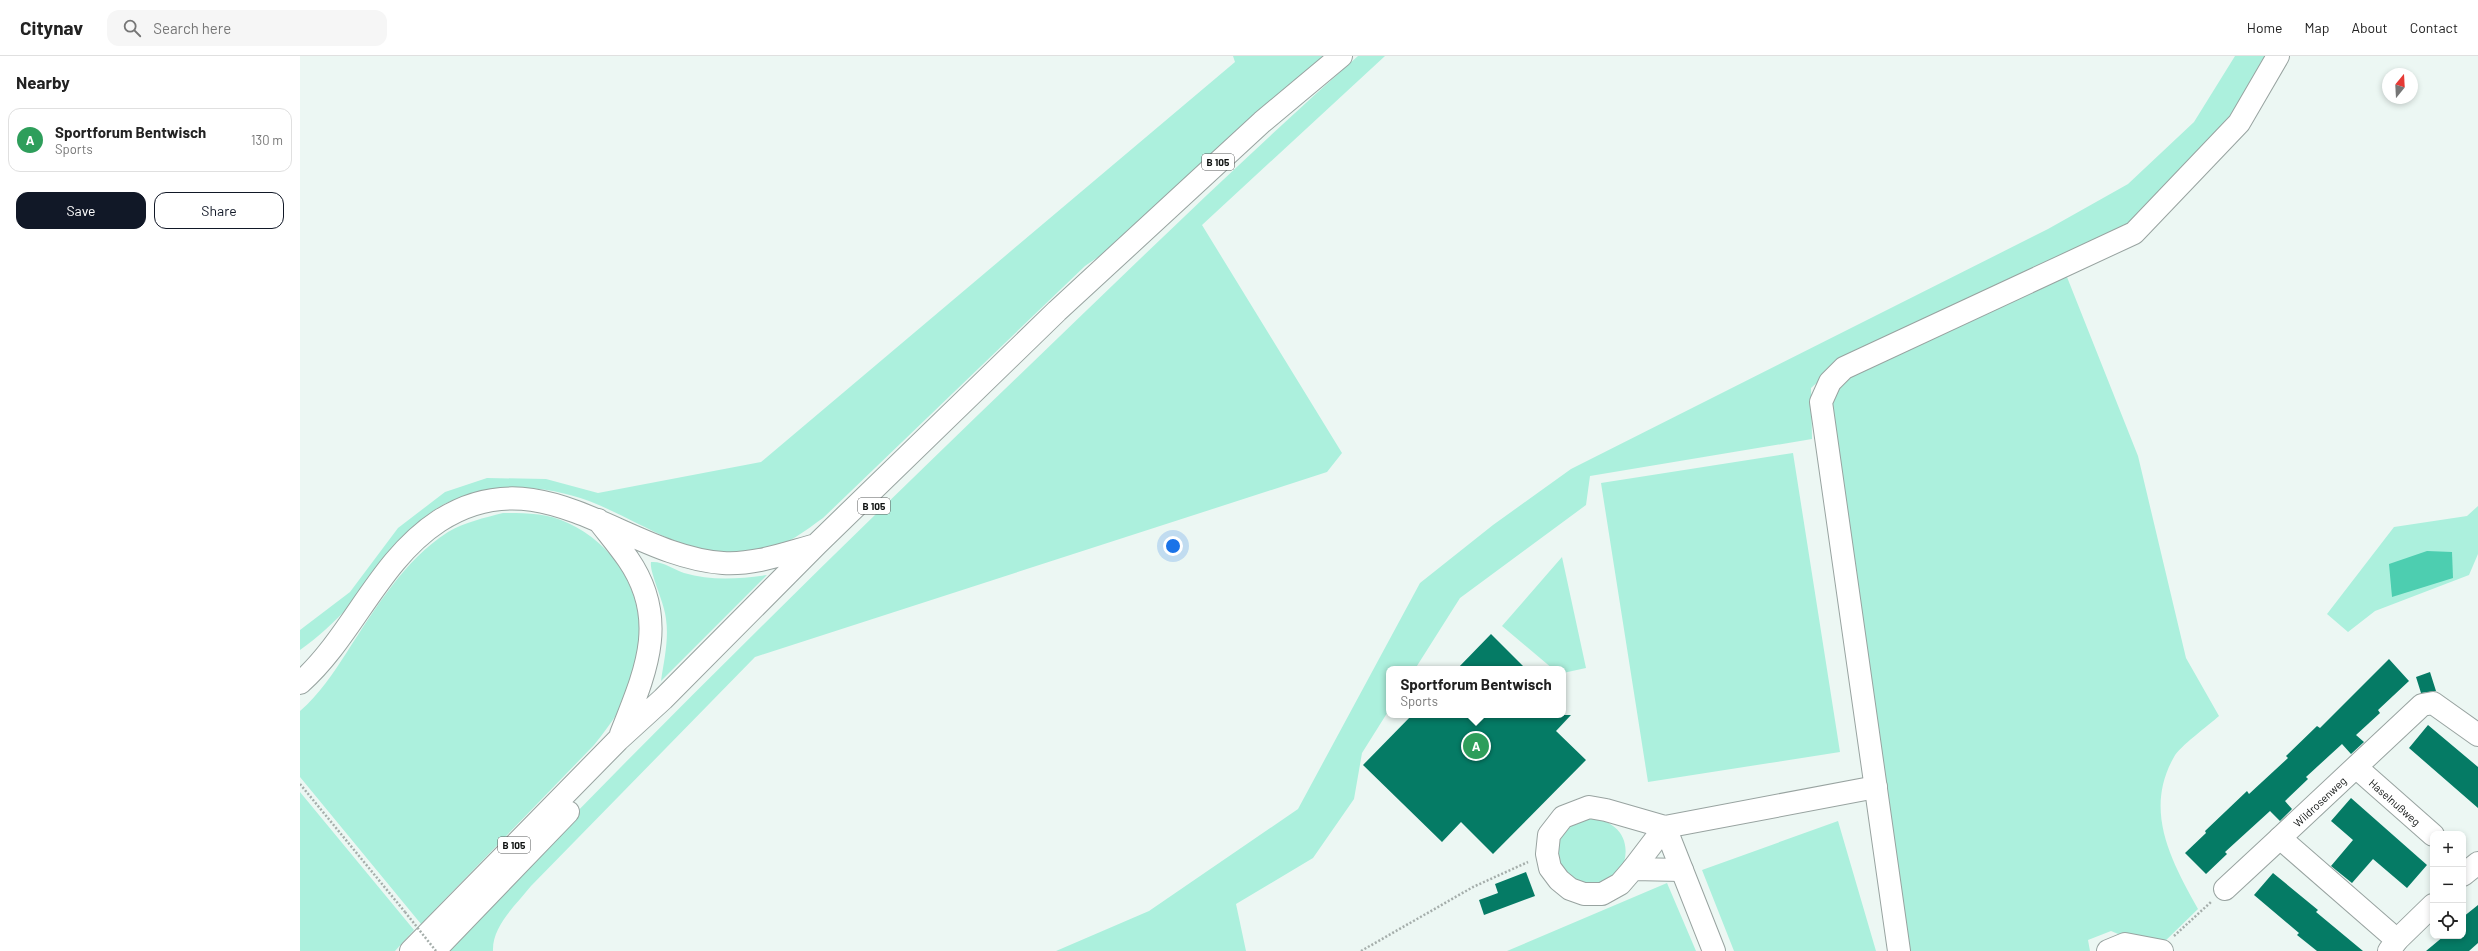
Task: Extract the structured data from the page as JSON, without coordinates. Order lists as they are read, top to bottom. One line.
{"streets":{"main road":["B 105","Haselnußweg","Wildrosenweg"]},"crossings":[["Haselnußweg","Wildrosenweg"]],"north":"top","page":{"header":"Citynav","search":"Search here","nav":["Home","Map","About","Contact"],"heading":"Nearby","list":[{"mark":"A","name":"Sportforum Bentwisch","note":"Sports","value":"130 m"}],"buttons":["Save","Share"],"popup":["Sportforum Bentwisch","Sports"],"pins":"A","map_buttons":["+","−"]}}
